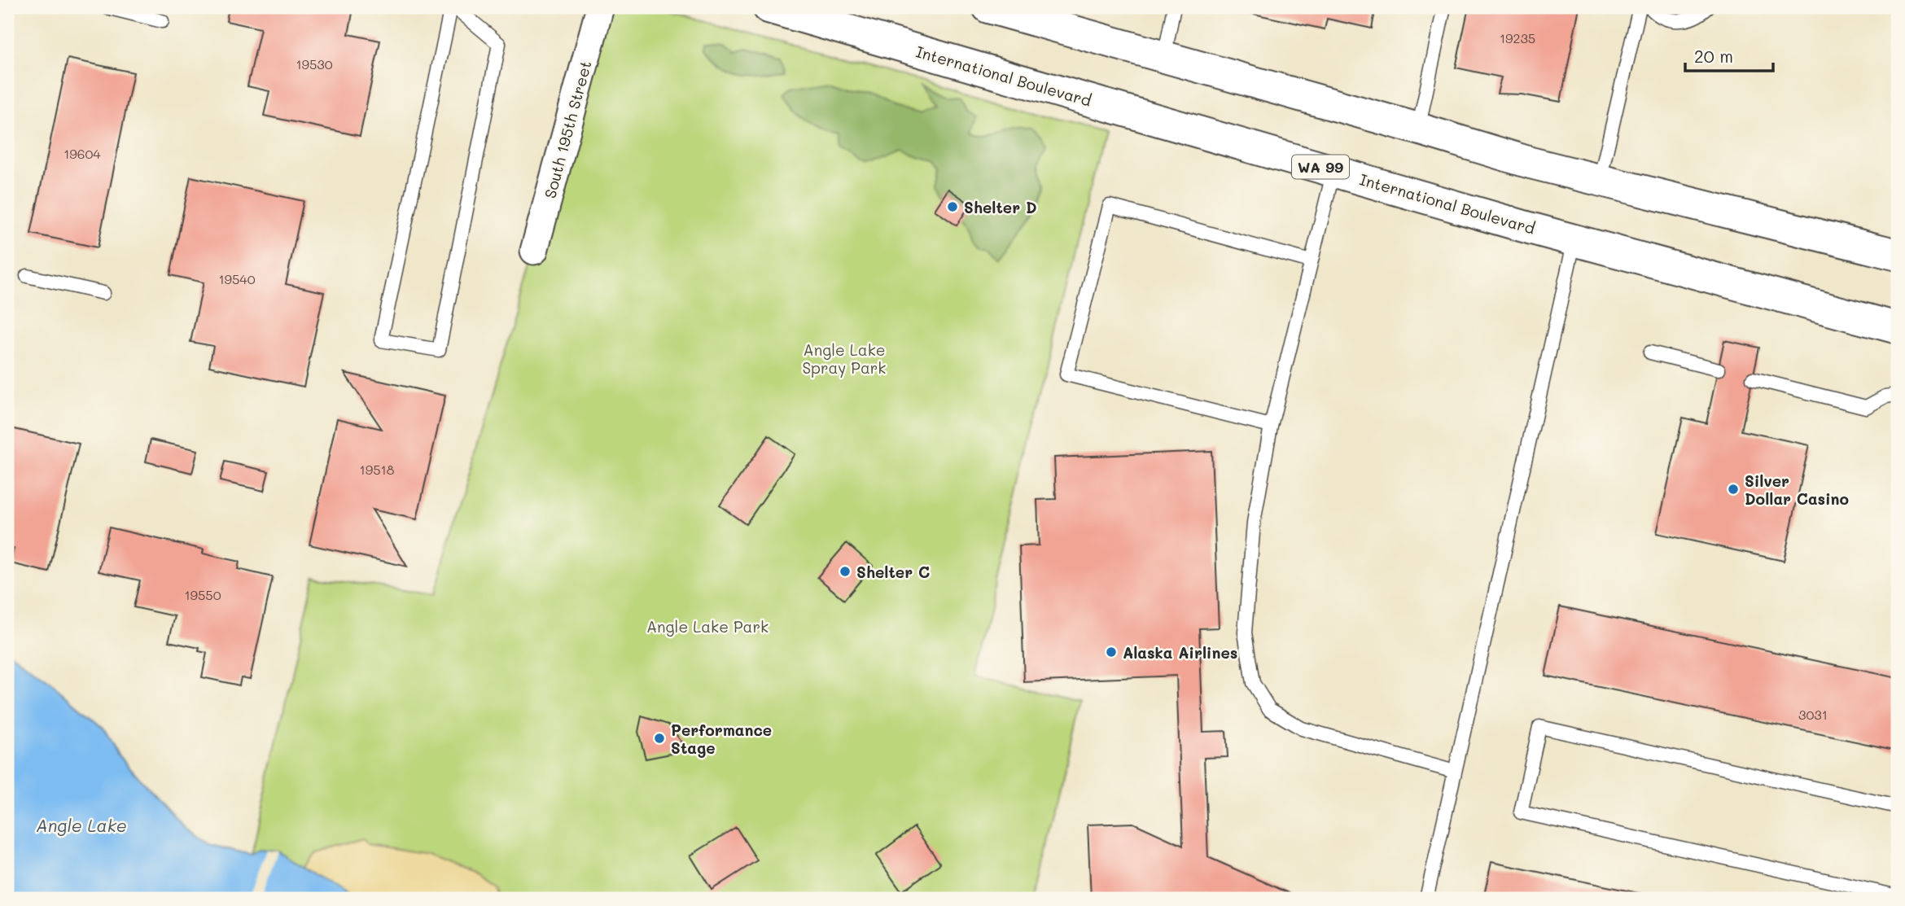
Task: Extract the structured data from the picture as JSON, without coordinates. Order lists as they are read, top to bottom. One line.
{"streets":{"main road":["International Boulevard","WA 99"],"street":["South 195th Street"]},"water":["Angle Lake"],"parks":["Angle Lake Spray Park","Angle Lake Park"],"places":["Shelter D","Silver Dollar Casino","Shelter C","Alaska Airlines","Performance Stage"],"house_numbers":["19235","19530","19604","19540","19518","19550","3031"],"scale_bar":"20 m"}
